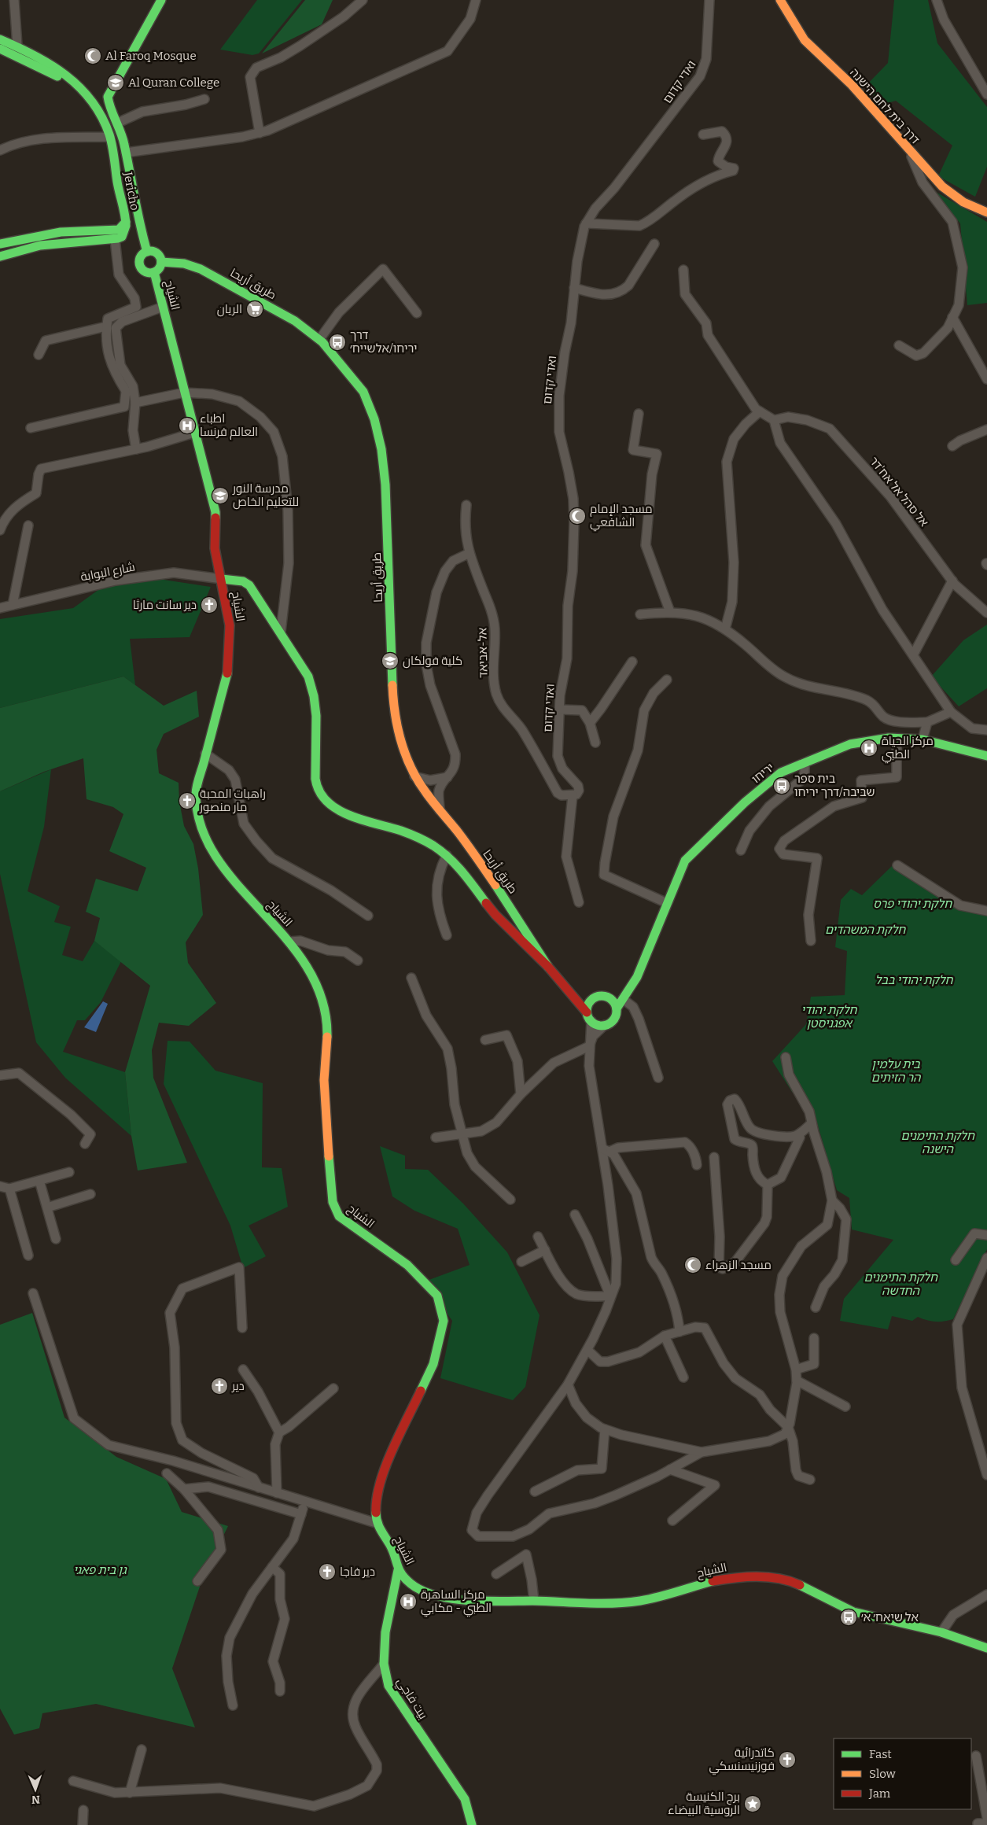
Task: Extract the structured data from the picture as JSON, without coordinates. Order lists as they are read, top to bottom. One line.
{"streets":{"street":["ואדי קדום","דרך בית לחם הישנה","Jericho","طريق أريحا","الشياح","אל סהל אל אח'דר","شارع البوابة","אל-אביאד","יריחו","بيت فاجي"]},"crossings":[["ואדי קדום","אל-אביאד"],["طريق أريحا","الشياح"],["الشياح","شارع البوابة"],["الشياح","بيت فاجي"]],"parks":["חלקת יהודי פרס","חלקת המשהדים","חלקת יהודי בבל","חלקת יהודי אפגניסטן","בית עלמין הר הזיתים","חלקת התימנים הישנה","חלקת התימנים החדשה","גן בית פאגי"],"places":{"mosque":["Al Faroq Mosque","مسجد الإمام الشافعي","مسجد الزهراء"],"school or university":["Al Quran College","مدرسة النور للتعليم الخاص","كلية فولكان"],"supermarket":["الريان"],"bus stop":["דרך יריחו/אלשייח׳","בית ספר שביבה/דרך יריחו","אל שיאח׳ א׳"],"hospital":["اطباء العالم فرنسا","مركز الحياة الطبي","مركز الساهرة الطبي - مكابي"],"church":["دير سانت مارثا","راهبات المحبة مار منصور","دير","دير فاجا","كاتدرائية فوزنيسنسكي"],"place":["برج الكنيسة الروسية البيضاء"]},"legend":["Fast","Slow","Jam"],"north":"bottom"}
